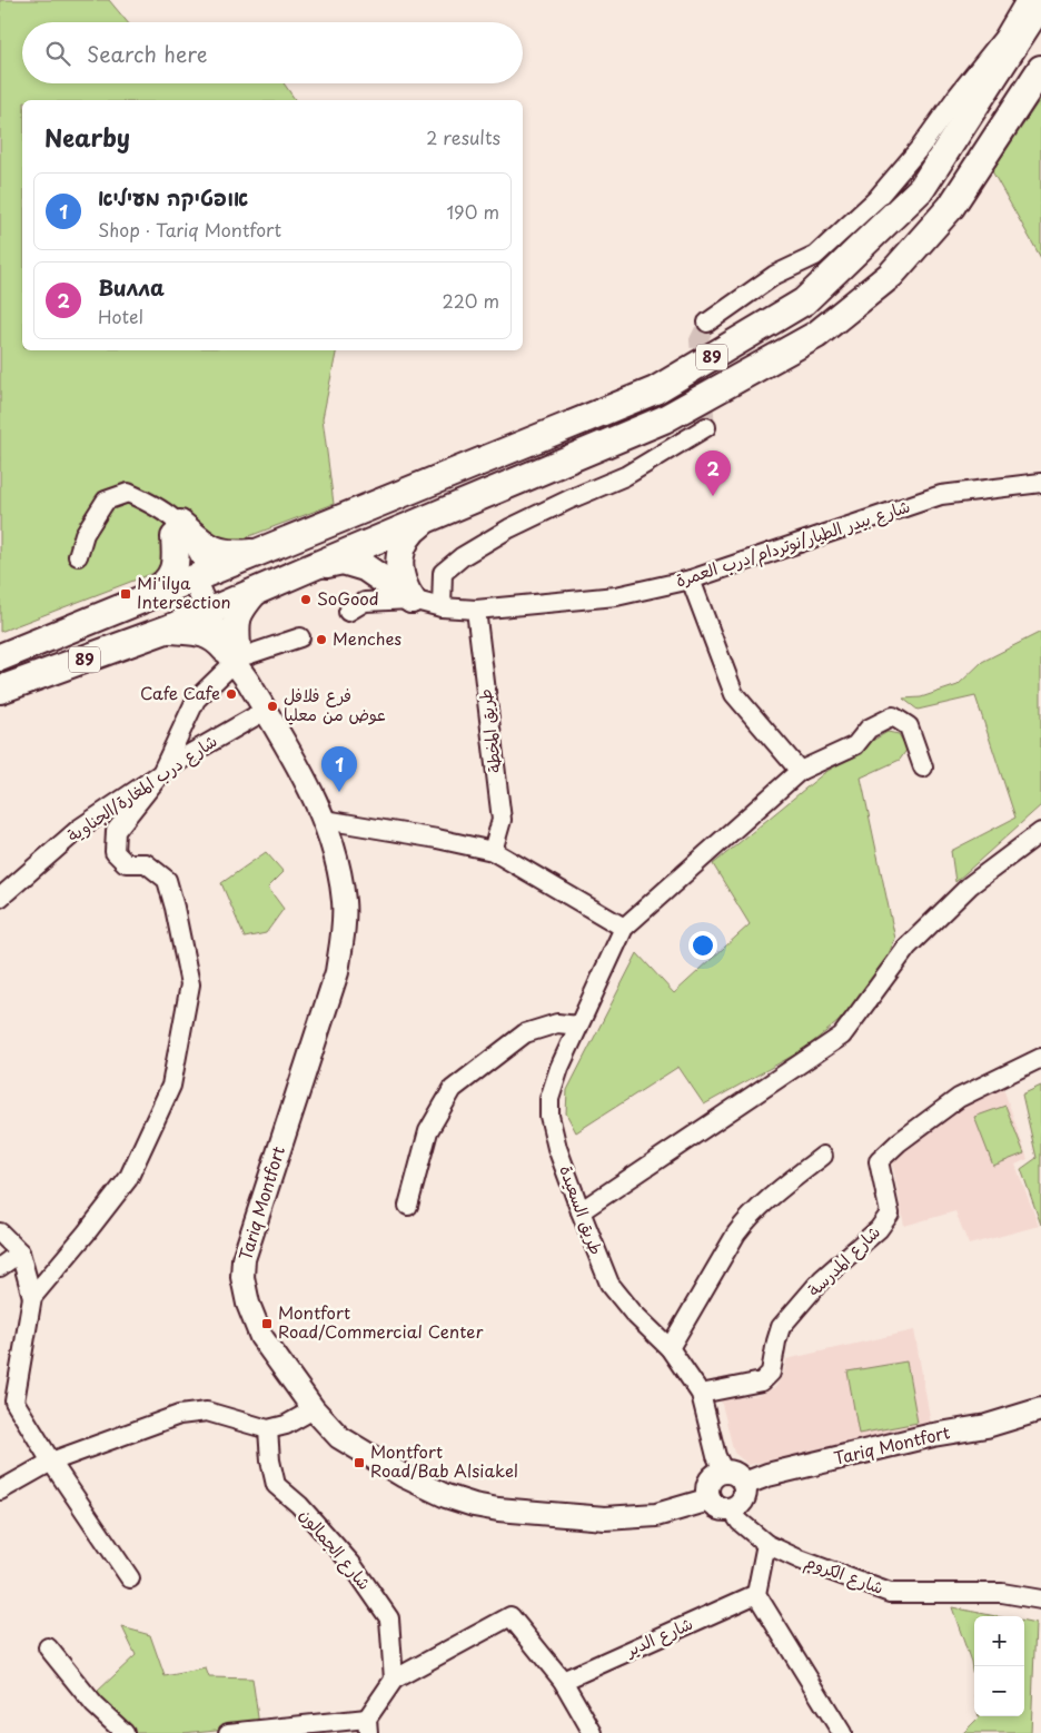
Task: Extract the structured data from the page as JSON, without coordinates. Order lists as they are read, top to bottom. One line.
{"streets":{"highway":["89"],"main road":["Tariq Montfort"],"street":["شارع بيدر الطيار/نوتردام/درب العمرة","طريق المخطة","شارع درب المغارة/الجناوية","طريق السعيدة","شارع المدرسة","شارع الجمالون","شارع الكروم","شارع الدير"]},"crossings":[["89","Tariq Montfort"],["شارع بيدر الطيار/نوتردام/درب العمرة","طريق المخطة"],["شارع درب المغارة/الجناوية","Tariq Montfort"],["Tariq Montfort","طريق السعيدة"],["Tariq Montfort","شارع الكروم"],["طريق السعيدة","شارع المدرسة"],["طريق السعيدة","شارع الكروم"]],"places":{"transit":["Mi'ilya Intersection","Montfort Road/Commercial Center","Montfort Road/Bab Alsiakel"],"other":["SoGood","Menches","Cafe Cafe","فرع فلافل عوض من معليا"]},"page":{"search":"Search here","heading":["Nearby","2 results"],"list":[{"mark":"1","name":"אופטיקה מעיליא","note":"Shop · Tariq Montfort","value":"190 m"},{"mark":"2","name":"Вилла","note":"Hotel","value":"220 m"}],"pins":["2","1"],"map_buttons":["+","−"]}}
